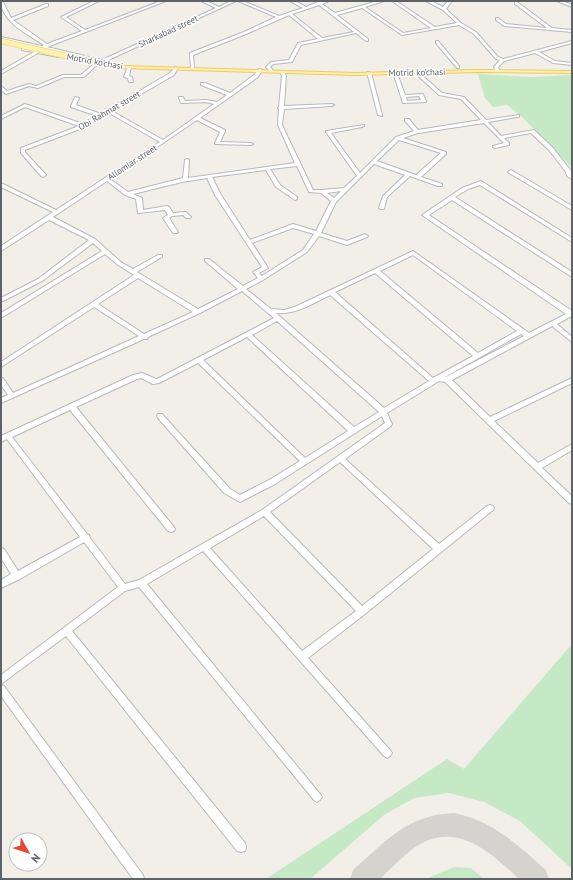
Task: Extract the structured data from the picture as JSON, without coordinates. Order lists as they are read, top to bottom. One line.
{"streets":{"main road":["Motrid ko'chasi"],"street":["Sharkabad street","Obi Rahmat street","Allomlar street"]},"crossings":[["Sharkabad street","Motrid ko'chasi"],["Motrid ko'chasi","Obi Rahmat street"],["Motrid ko'chasi","Allomlar street"]],"north":"bottom right"}
